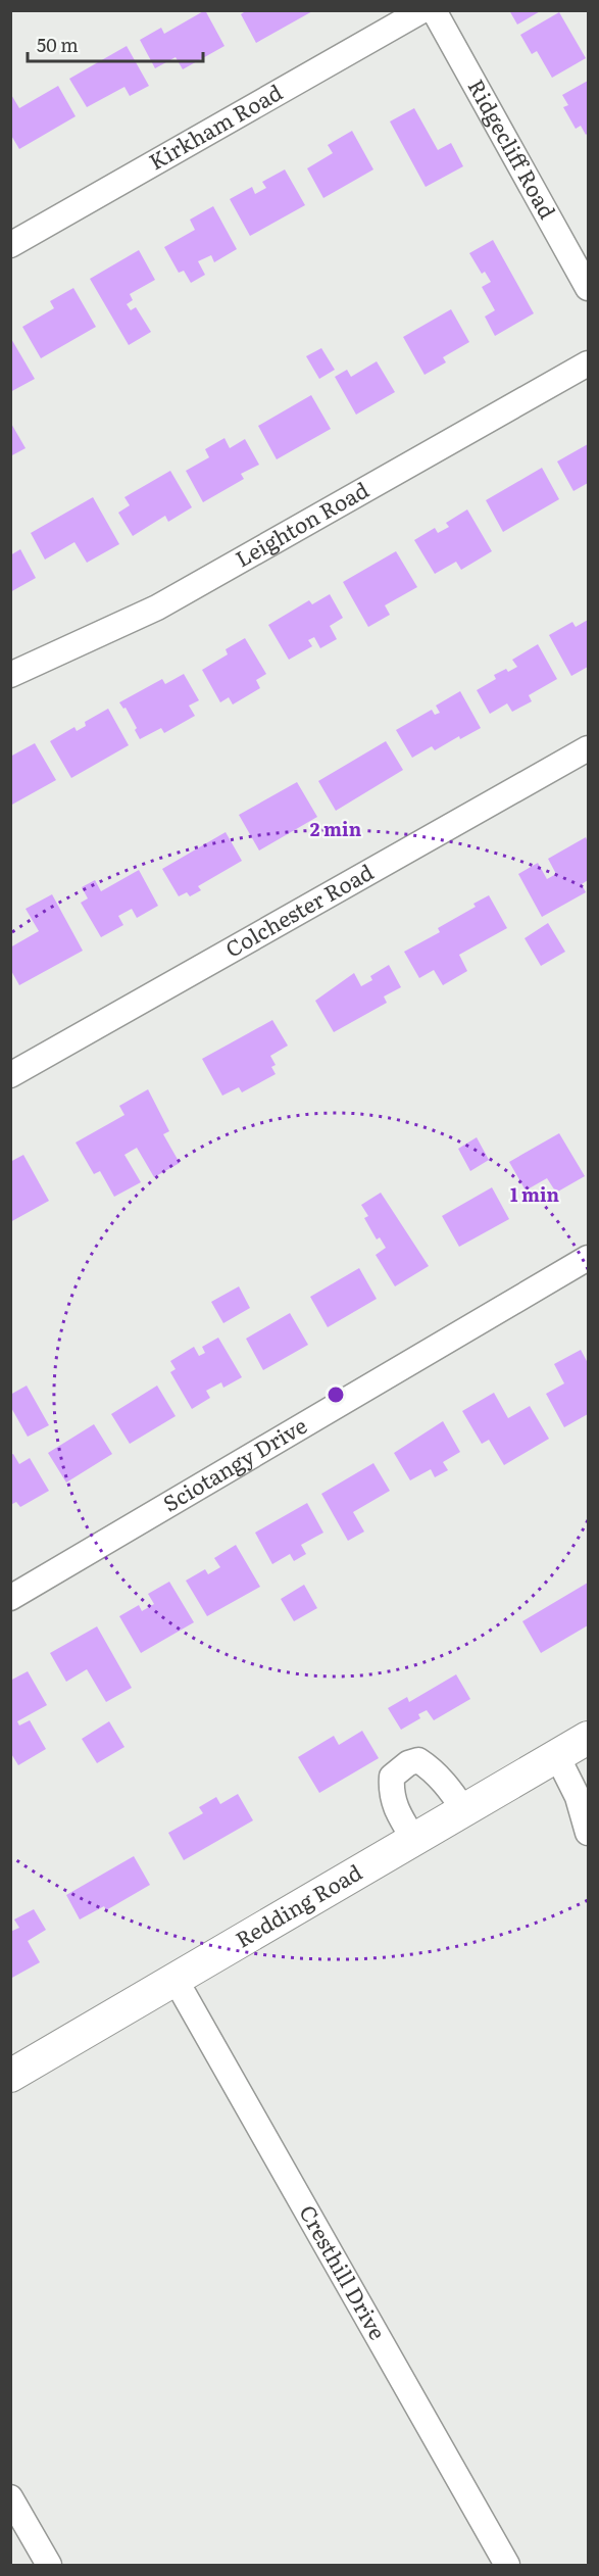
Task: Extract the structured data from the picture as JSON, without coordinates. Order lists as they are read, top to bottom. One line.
{"streets":{"main road":["Redding Road"],"street":["Kirkham Road","Ridgecliff Road","Leighton Road","Colchester Road","Sciotangy Drive","Cresthill Drive"]},"crossings":[["Redding Road","Cresthill Drive"]],"scale_bar":"50 m","rings":["2 min","1 min"]}
